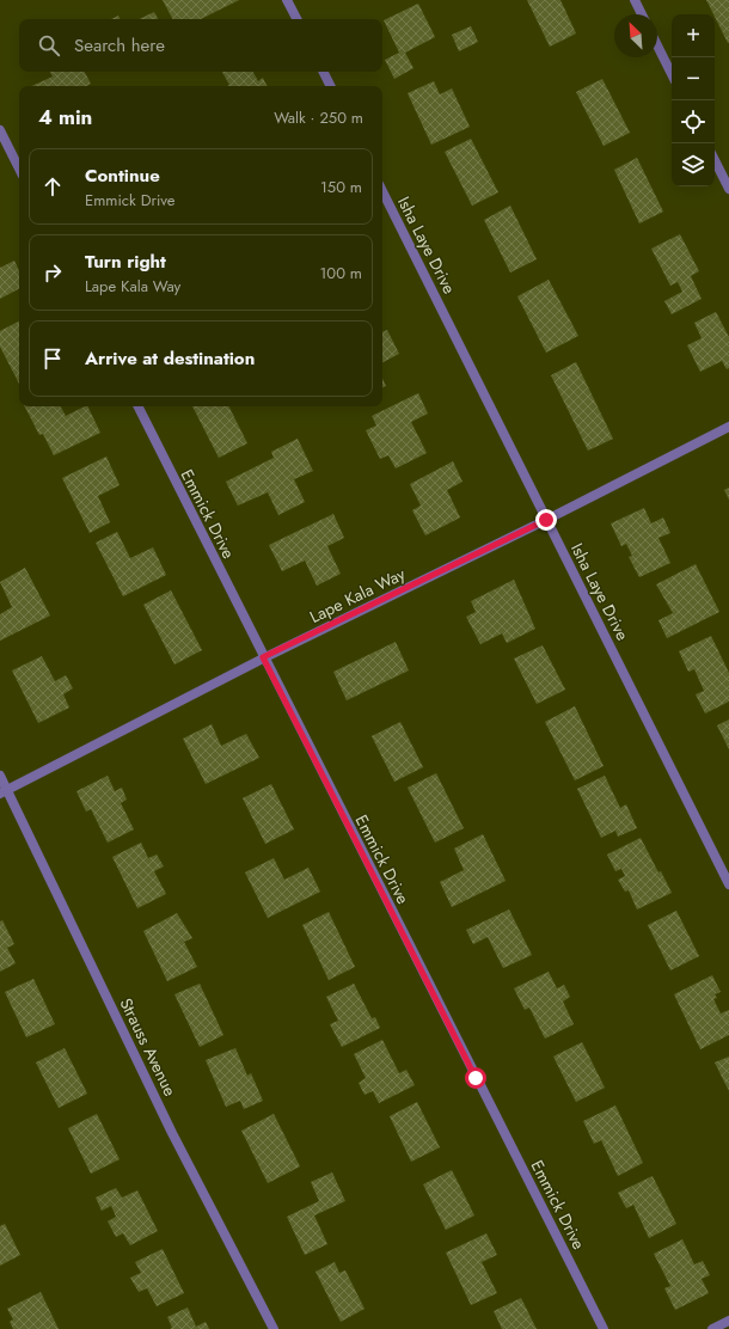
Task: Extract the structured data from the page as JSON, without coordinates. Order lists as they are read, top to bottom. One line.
{"streets":{"street":["Isha Laye Drive","Emmick Drive","Lape Kala Way","Strauss Avenue"]},"crossings":[["Isha Laye Drive","Lape Kala Way"],["Emmick Drive","Lape Kala Way"],["Lape Kala Way","Strauss Avenue"]],"north":"top left","page":{"map_buttons":["+","−"],"search":"Search here","heading":["4 min","Walk · 250 m"],"list":[["Continue","Emmick Drive","150 m"],["Turn right","Lape Kala Way","100 m"],"Arrive at destination"]}}
